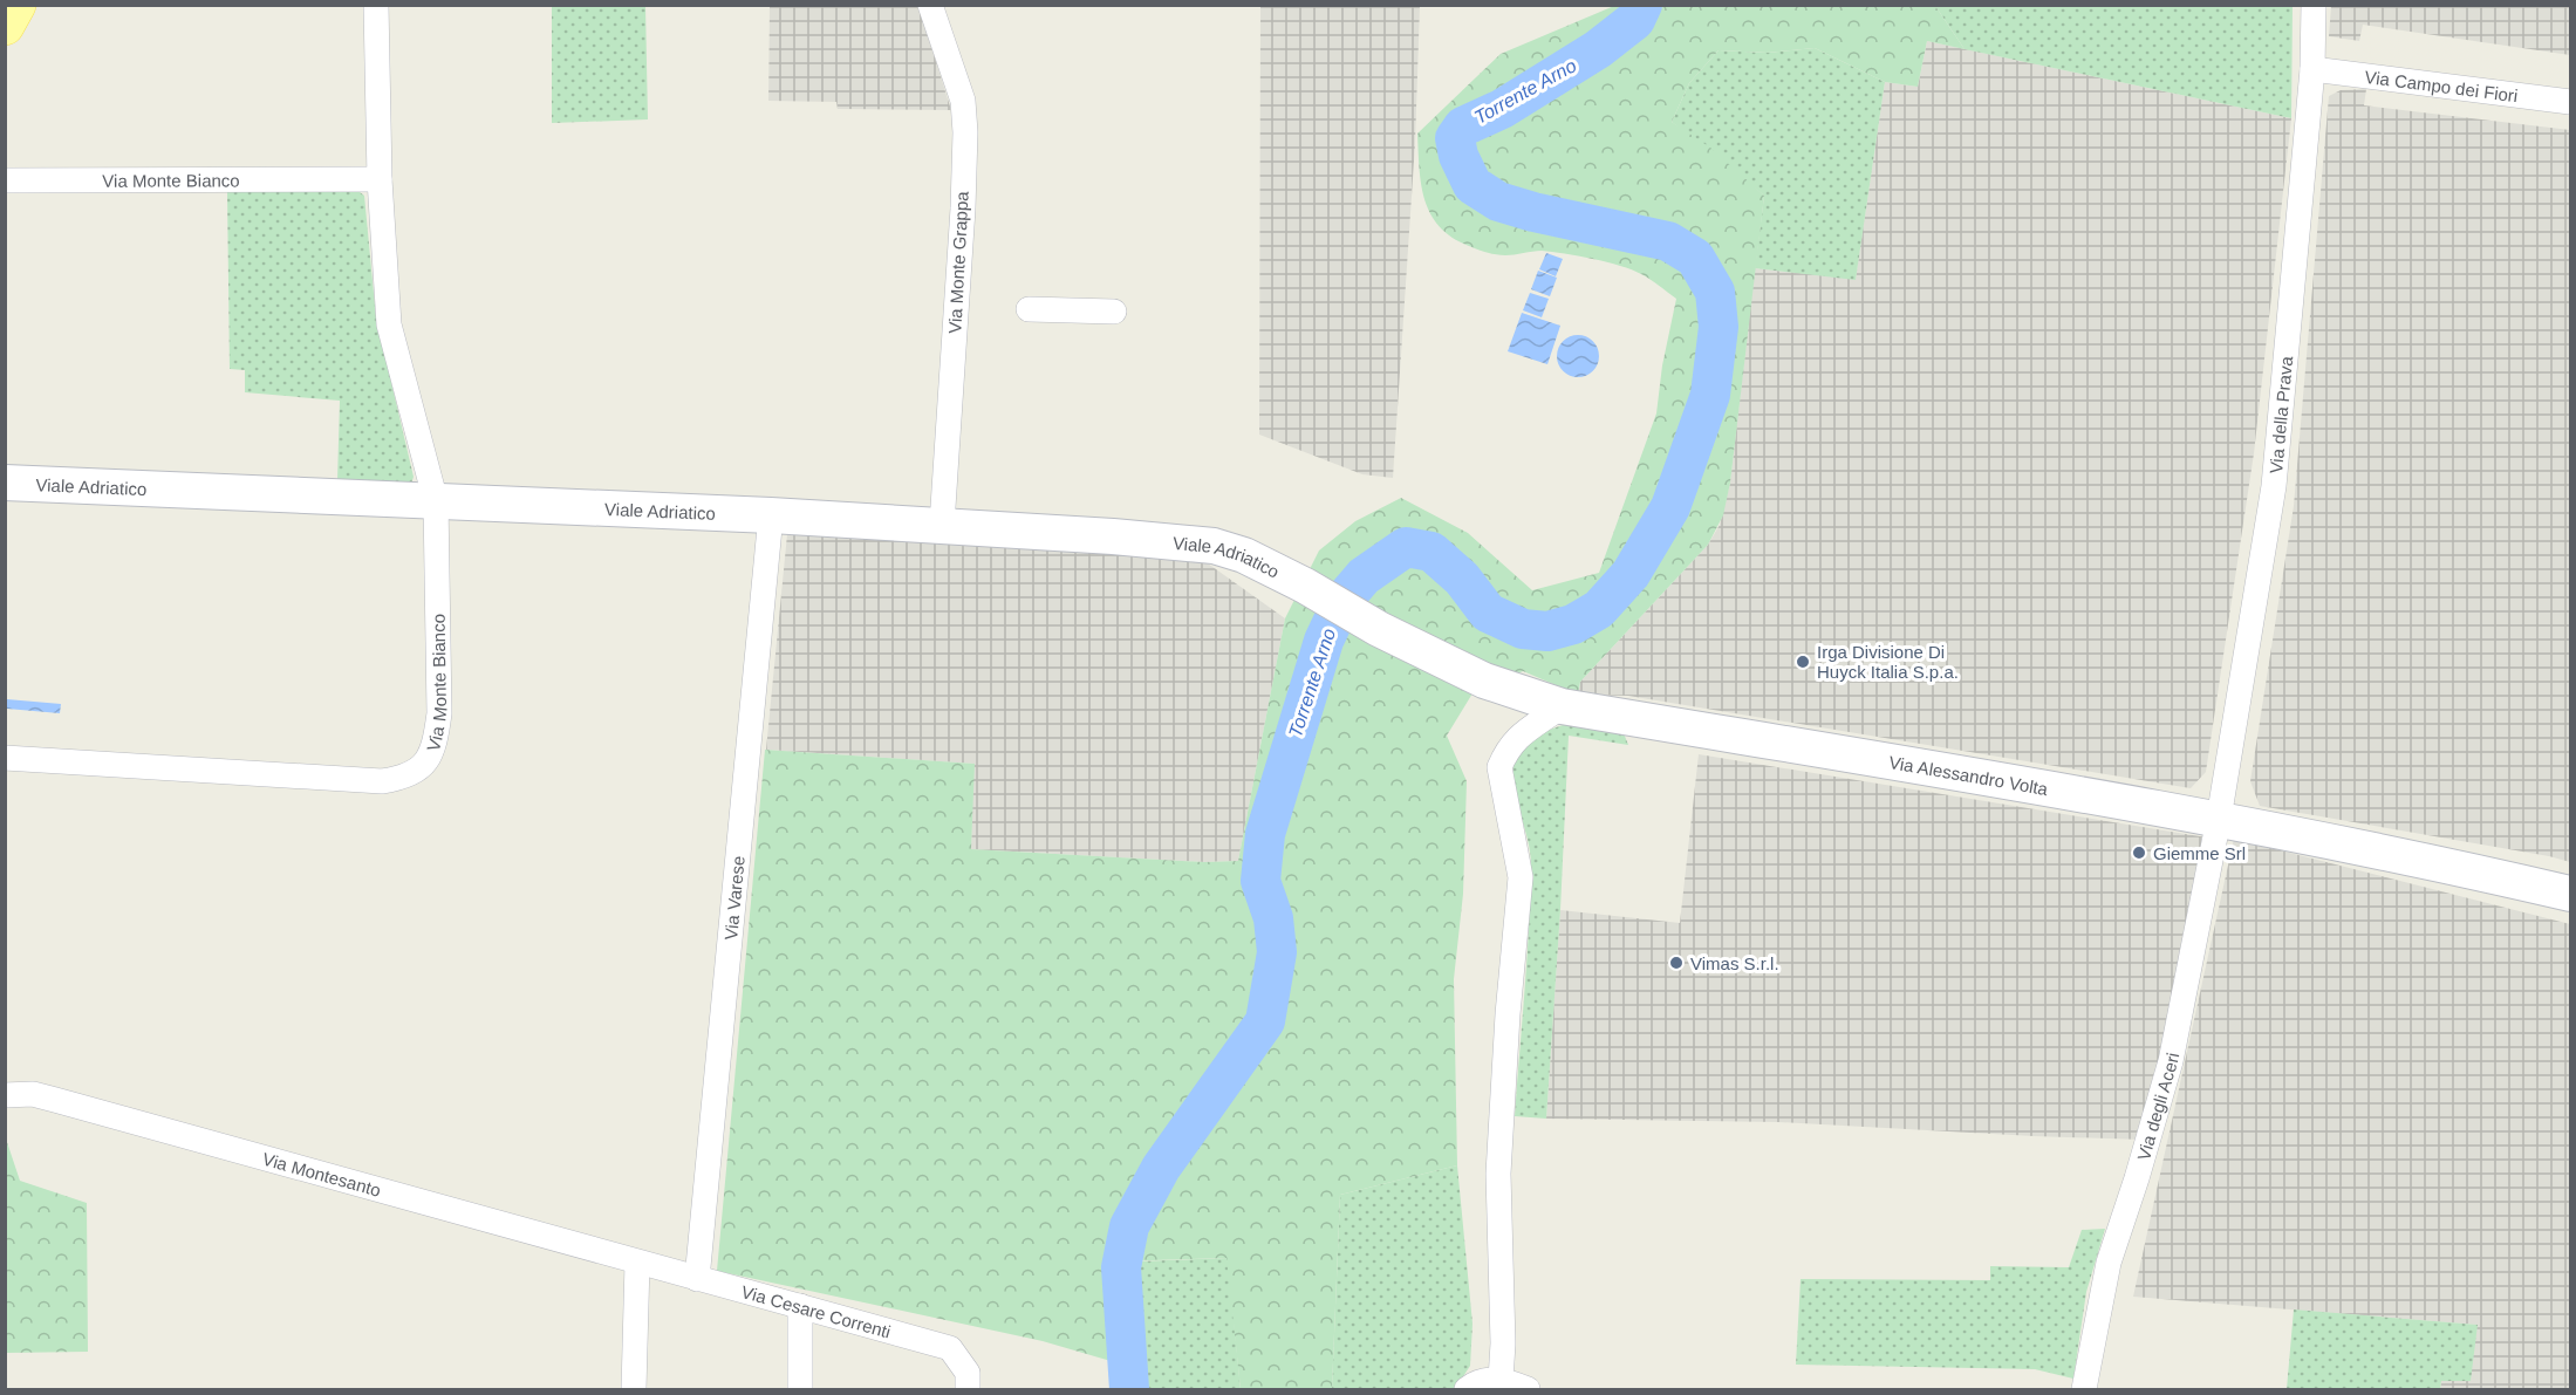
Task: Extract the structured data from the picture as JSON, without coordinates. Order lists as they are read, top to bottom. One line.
{"streets":{"street":["Via Campo dei Fiori","Via Monte Bianco","Via Monte Grappa","Via della Prava","Viale Adriatico","Via Alessandro Volta","Via Varese","Via degli Aceri","Via Montesanto","Via Cesare Correnti"]},"crossings":[["Via Campo dei Fiori","Via della Prava"],["Via Monte Bianco","Viale Adriatico"],["Via Monte Grappa","Viale Adriatico"],["Via della Prava","Via Alessandro Volta"],["Via della Prava","Via degli Aceri"],["Viale Adriatico","Via Alessandro Volta"],["Viale Adriatico","Via Varese"],["Via Alessandro Volta","Via degli Aceri"],["Via Varese","Via Cesare Correnti"],["Via Montesanto","Via Cesare Correnti"]],"water":["Torrente Arno"],"places":["Irga Divisione Di Huyck Italia S.p.a.","Giemme Srl","Vimas S.r.l."]}
